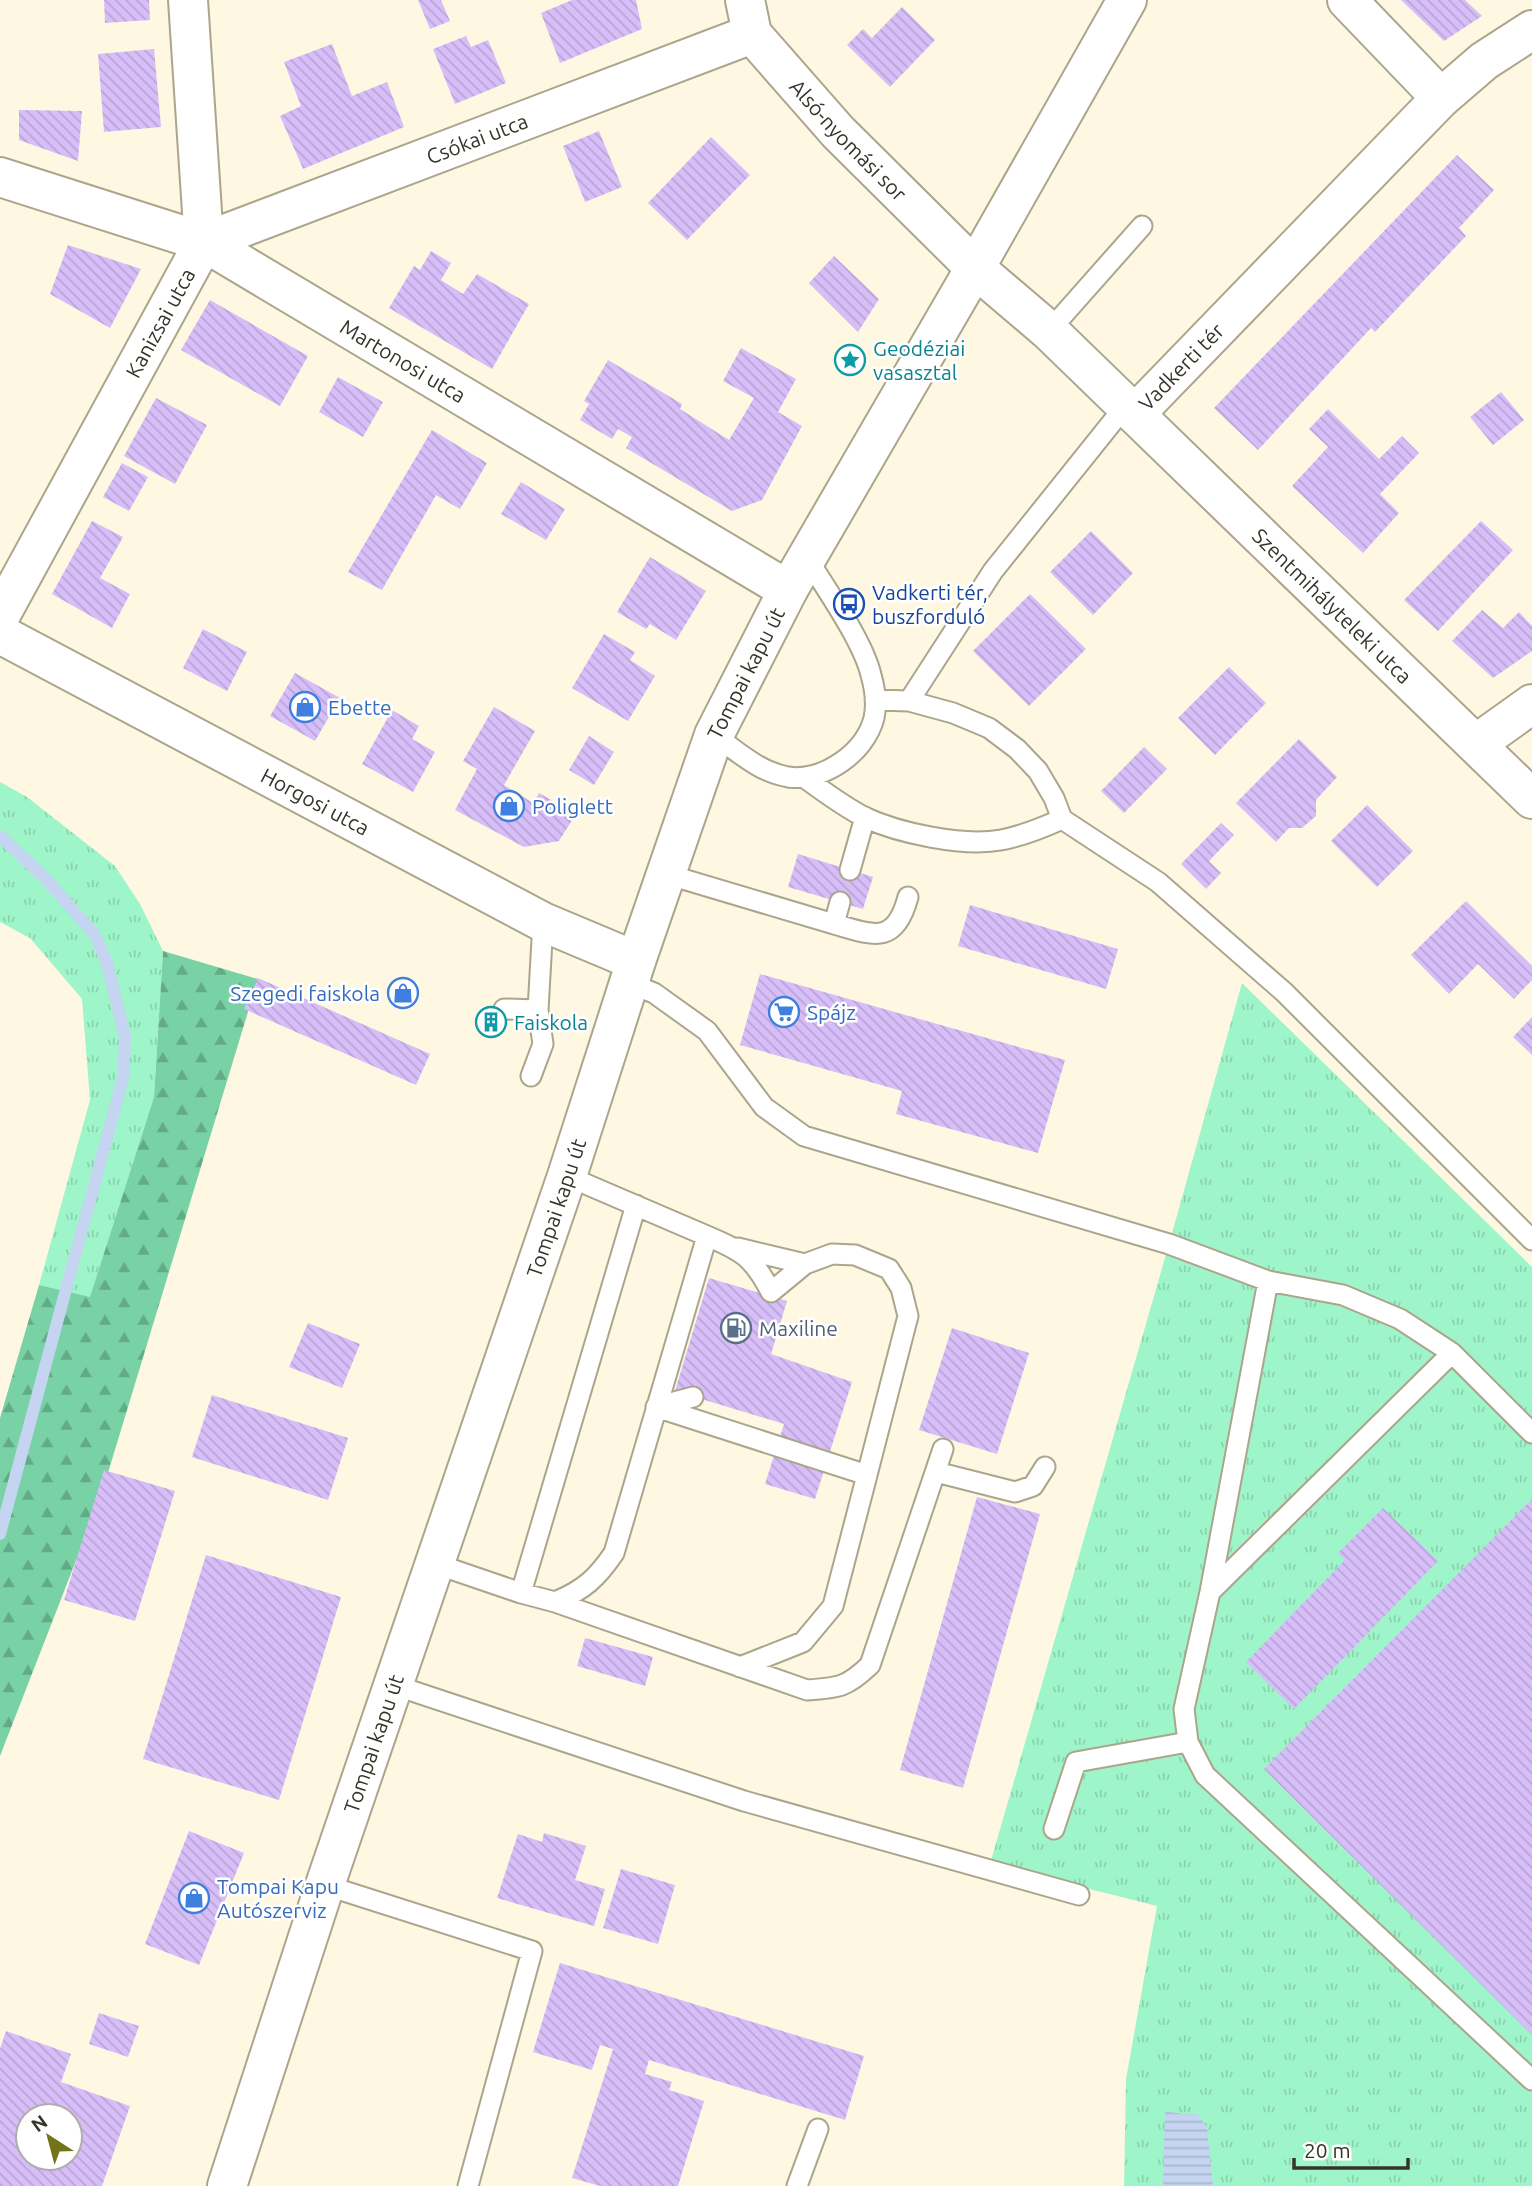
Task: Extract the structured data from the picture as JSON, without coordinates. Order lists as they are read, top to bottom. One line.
{"streets":{"street":["Csókai utca","Alsó-nyomási sor","Kanizsai utca","Martonosi utca","Vadkerti tér","Szentmihályteleki utca","Tompai kapu út","Horgosi utca"]},"crossings":[["Csókai utca","Alsó-nyomási sor"],["Csókai utca","Kanizsai utca"],["Csókai utca","Martonosi utca"],["Alsó-nyomási sor","Vadkerti tér"],["Alsó-nyomási sor","Tompai kapu út"],["Kanizsai utca","Martonosi utca"],["Martonosi utca","Tompai kapu út"],["Vadkerti tér","Szentmihályteleki utca"],["Vadkerti tér","Tompai kapu út"],["Tompai kapu út","Horgosi utca"]],"places":{"place":["Geodéziai vasasztal"],"bus stop":["Vadkerti tér, buszforduló"],"shop":["Ebette","Poliglett","Szegedi faiskola","Tompai Kapu Autószerviz"],"supermarket":["Spájz"],"building":["Faiskola"],"fuel station":["Maxiline"]},"scale_bar":"20 m","north":"top left"}
